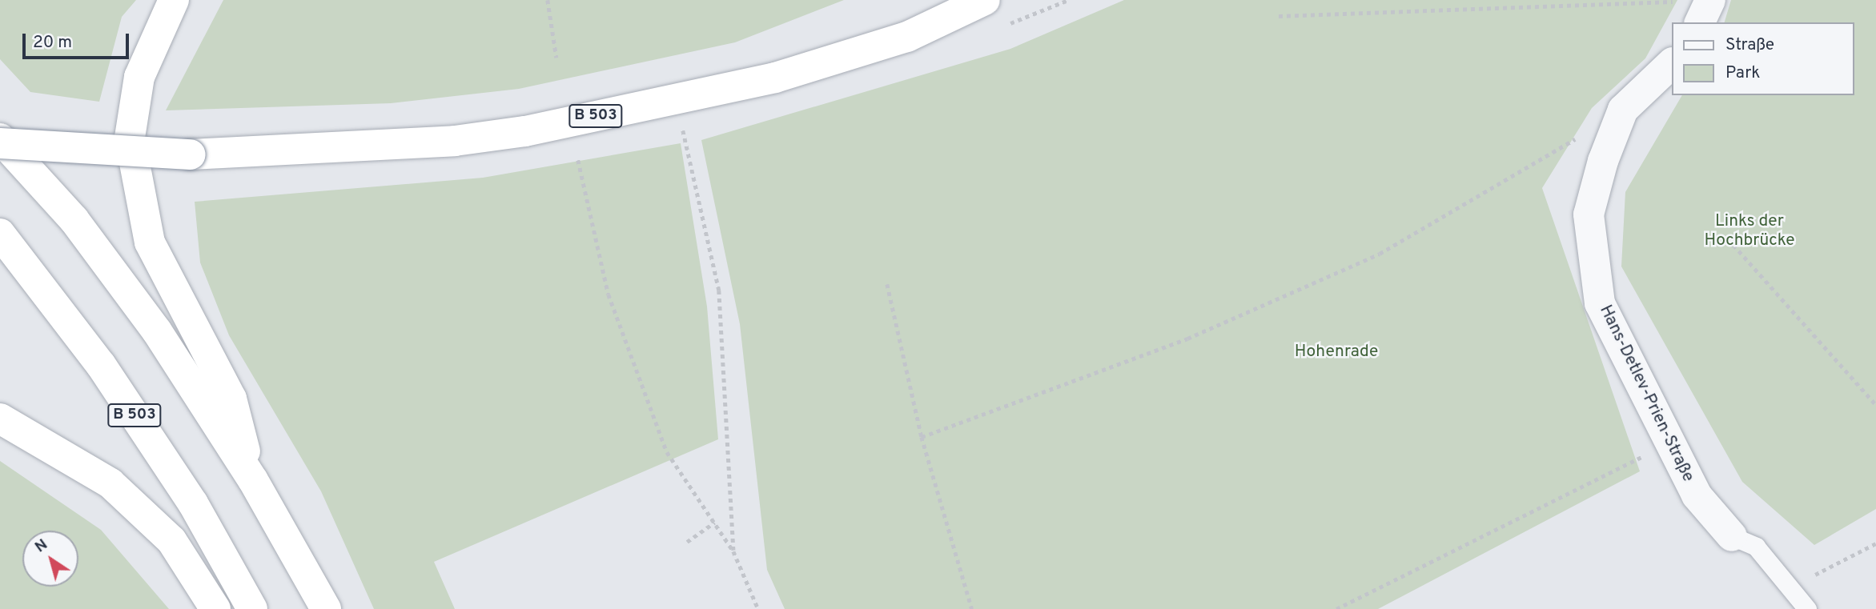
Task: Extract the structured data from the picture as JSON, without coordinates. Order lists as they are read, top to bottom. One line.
{"streets":{"highway":["B 503"],"street":["Hans-Detlev-Prien-Straße"]},"parks":["Links der Hochbrücke","Hohenrade"],"legend":["Straße","Park"],"scale_bar":"20 m","north":"top left"}
